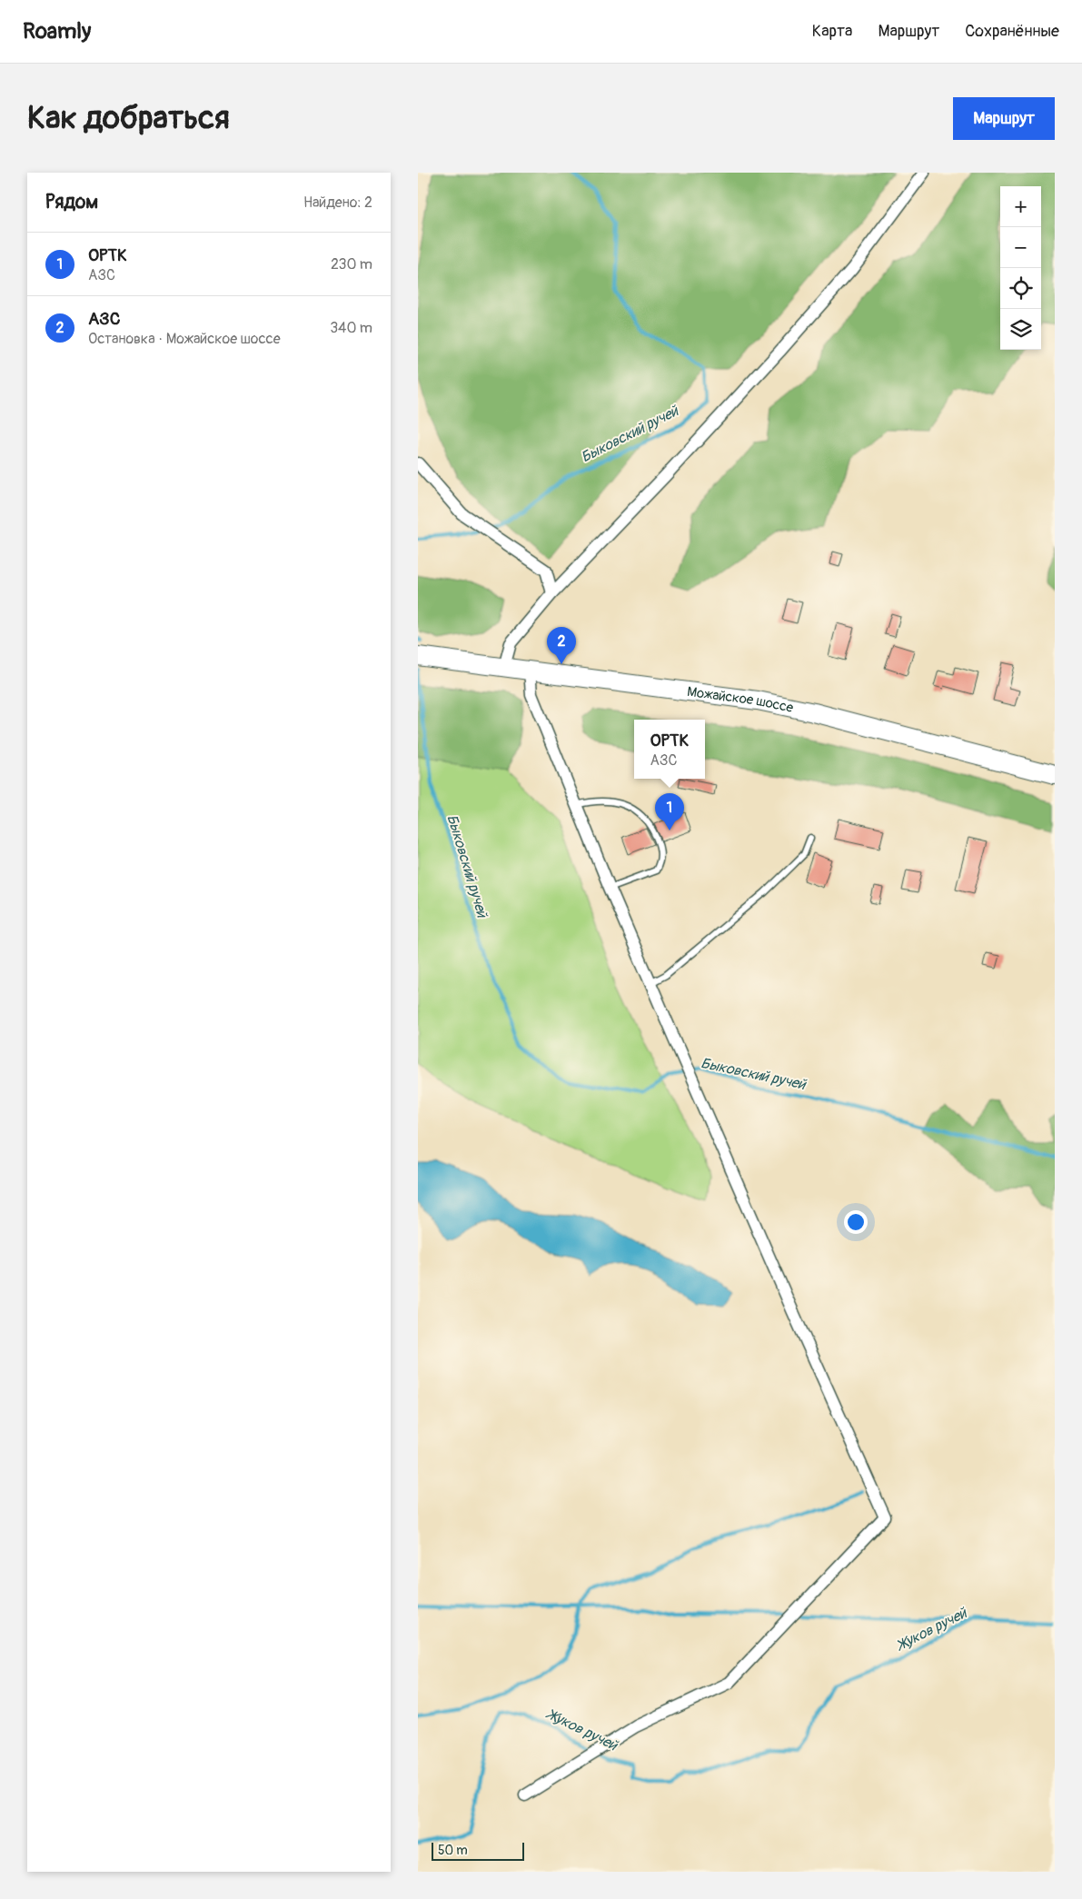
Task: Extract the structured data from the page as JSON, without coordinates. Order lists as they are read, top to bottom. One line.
{"streets":{"main road":["Можайское шоссе"]},"water":["Быковский ручей","Жуков ручей"],"scale_bar":"50 m","page":{"header":"Roamly","nav":["Карта","Маршрут","Сохранённые"],"buttons":"Маршрут","title":"Как добраться","heading":["Рядом","Найдено: 2"],"map_buttons":["+","−"],"list":[{"mark":"1","name":"ОРТК","note":"АЗС","value":"230 m"},{"mark":"2","name":"АЗС","note":"Остановка · Можайское шоссе","value":"340 m"}],"pins":["2","1"],"popup":["ОРТК","АЗС"],"scale":"50 m"}}
